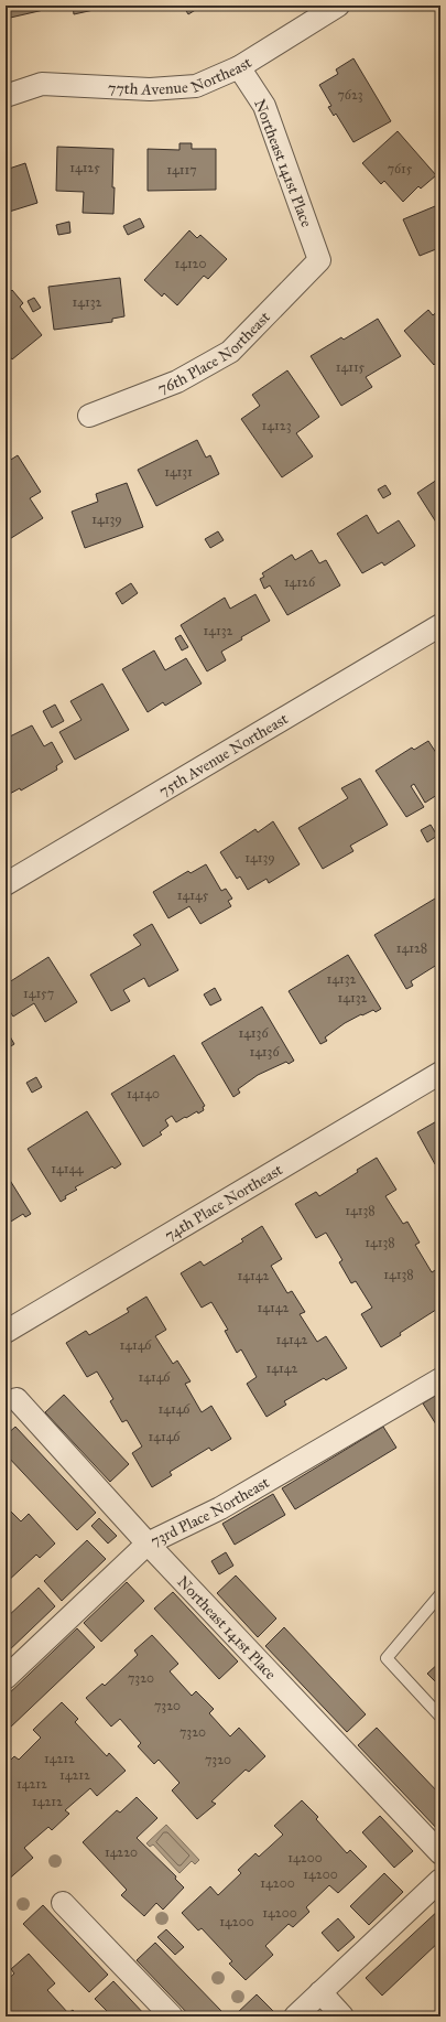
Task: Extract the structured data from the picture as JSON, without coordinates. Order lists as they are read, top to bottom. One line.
{"streets":{"street":["77th Avenue Northeast","Northeast 141st Place","76th Place Northeast","75th Avenue Northeast","74th Place Northeast","73rd Place Northeast"]},"crossings":[["77th Avenue Northeast","Northeast 141st Place"],["Northeast 141st Place","76th Place Northeast"],["Northeast 141st Place","73rd Place Northeast"]],"house_numbers":["7623","14125","7615","14117","14120","14132","14115","14123","14131","14139","14126","14132","14139","14145","14128","14132","14157","14132","14136","14136","14140","14144","14138","14138","14138","14142","14142","14142","14146","14142","14146","14146","14146","7320","7320","7320","14212","7320","14212","14212","14212","14220","14200","14200","14200","14200","14200"]}
